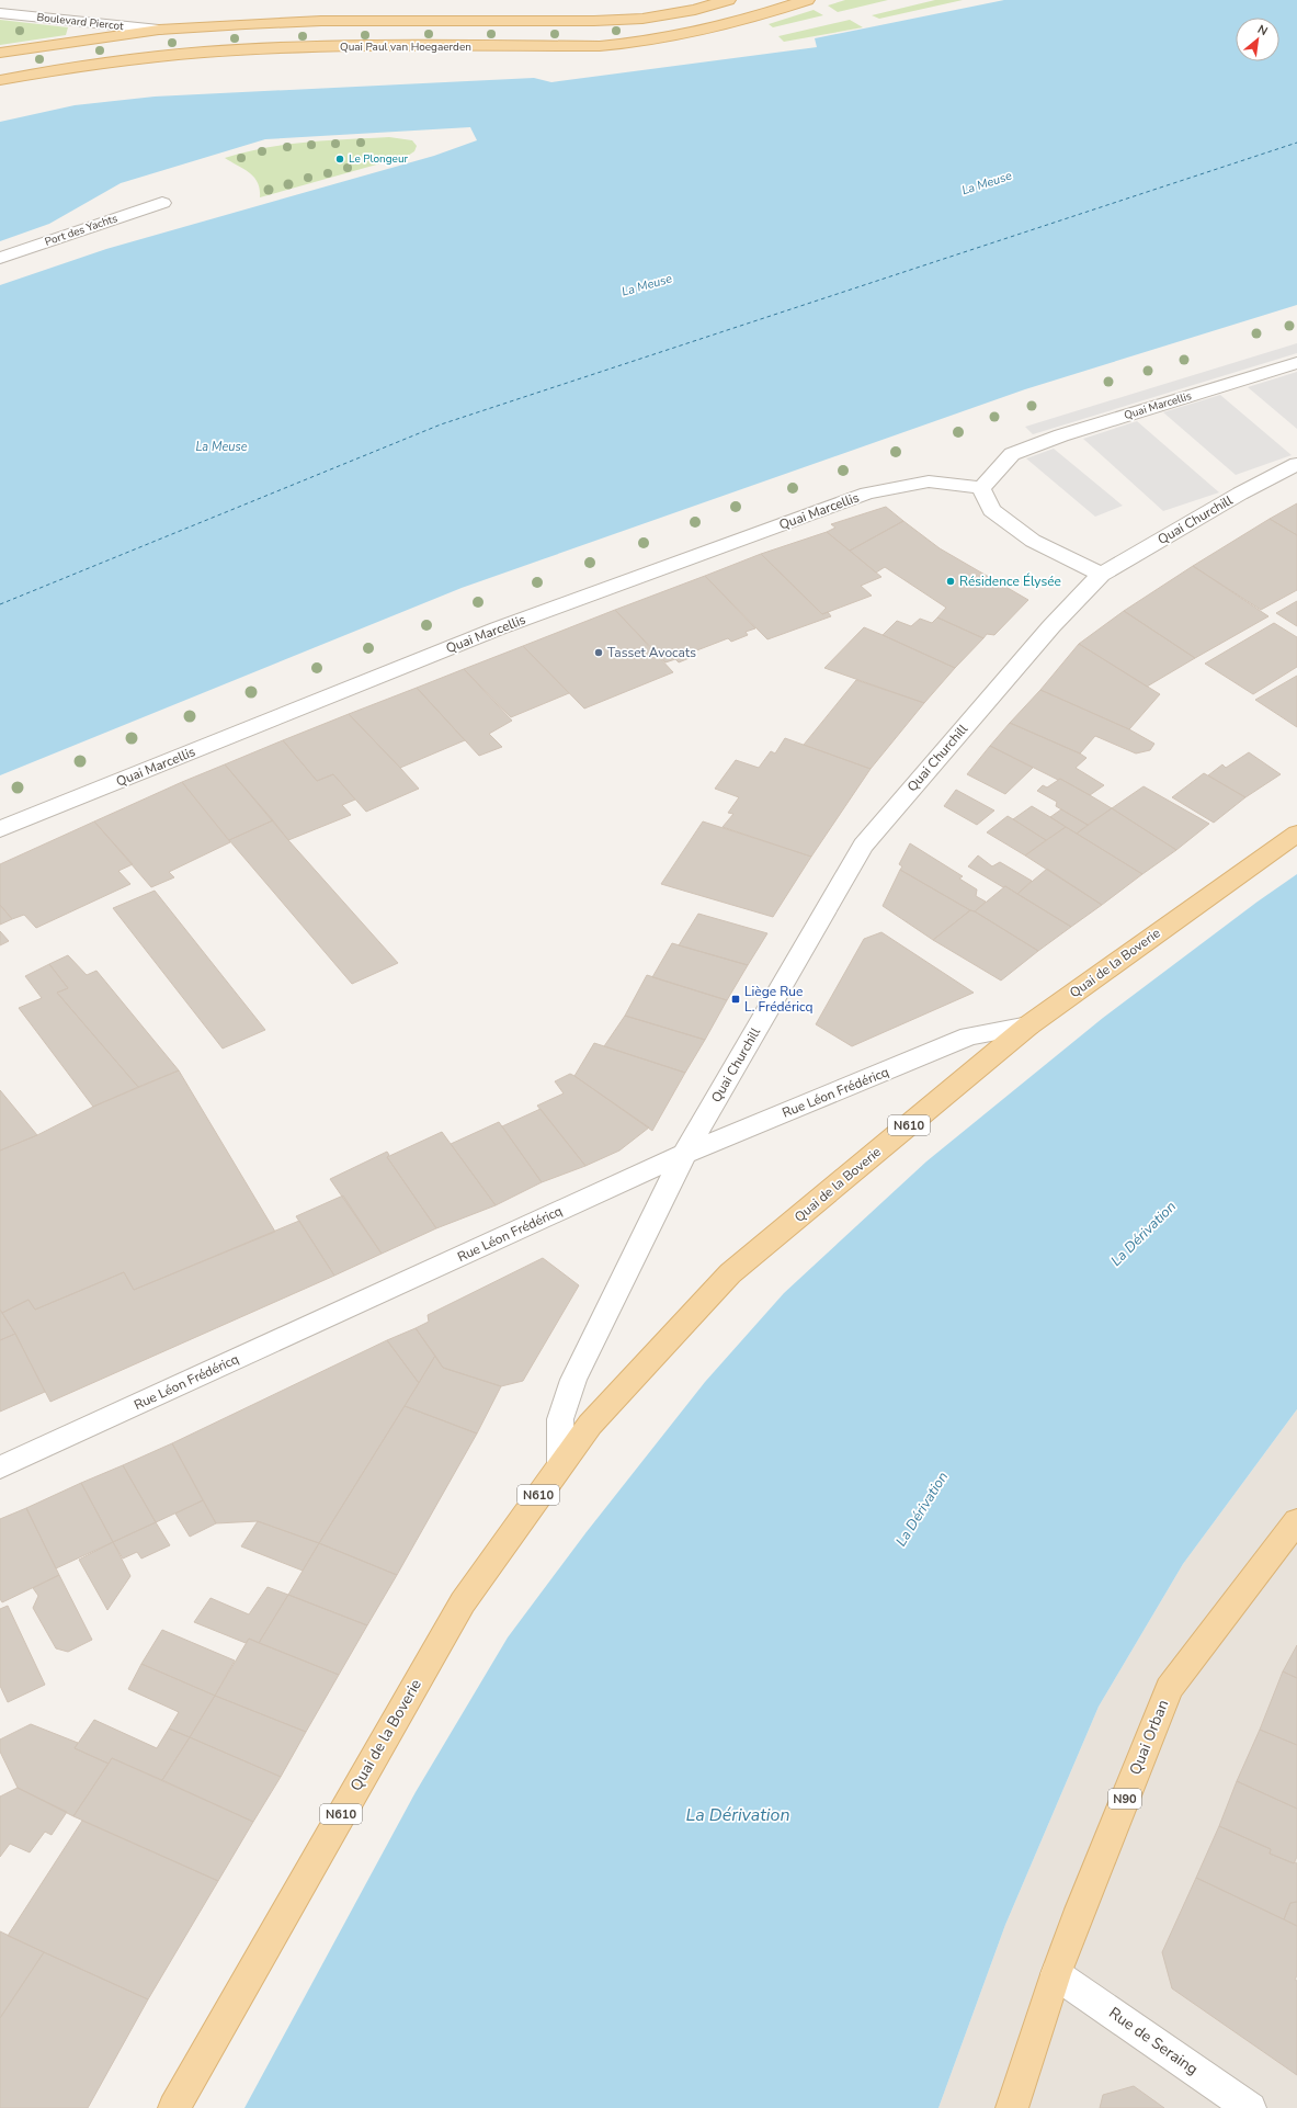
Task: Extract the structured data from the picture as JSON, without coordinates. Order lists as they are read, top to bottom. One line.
{"streets":{"main road":["Quai Paul van Hoegaerden","Quai de la Boverie","N610","Quai Orban","N90"],"street":["Boulevard Piercot","Port des Yachts","Quai Marcellis","Quai Churchill","Rue Léon Frédéricq","Rue de Seraing"]},"crossings":[["Boulevard Piercot","Quai Paul van Hoegaerden"],["Quai Churchill","Rue Léon Frédéricq"],["Quai de la Boverie","Rue Léon Frédéricq"],["Quai Orban","Rue de Seraing"]],"water":["La Meuse","La Dérivation"],"places":{"other":["Le Plongeur","Résidence Élysée","Tasset Avocats"],"transit":["Liège Rue L. Frédéricq"]},"north":"top right"}
